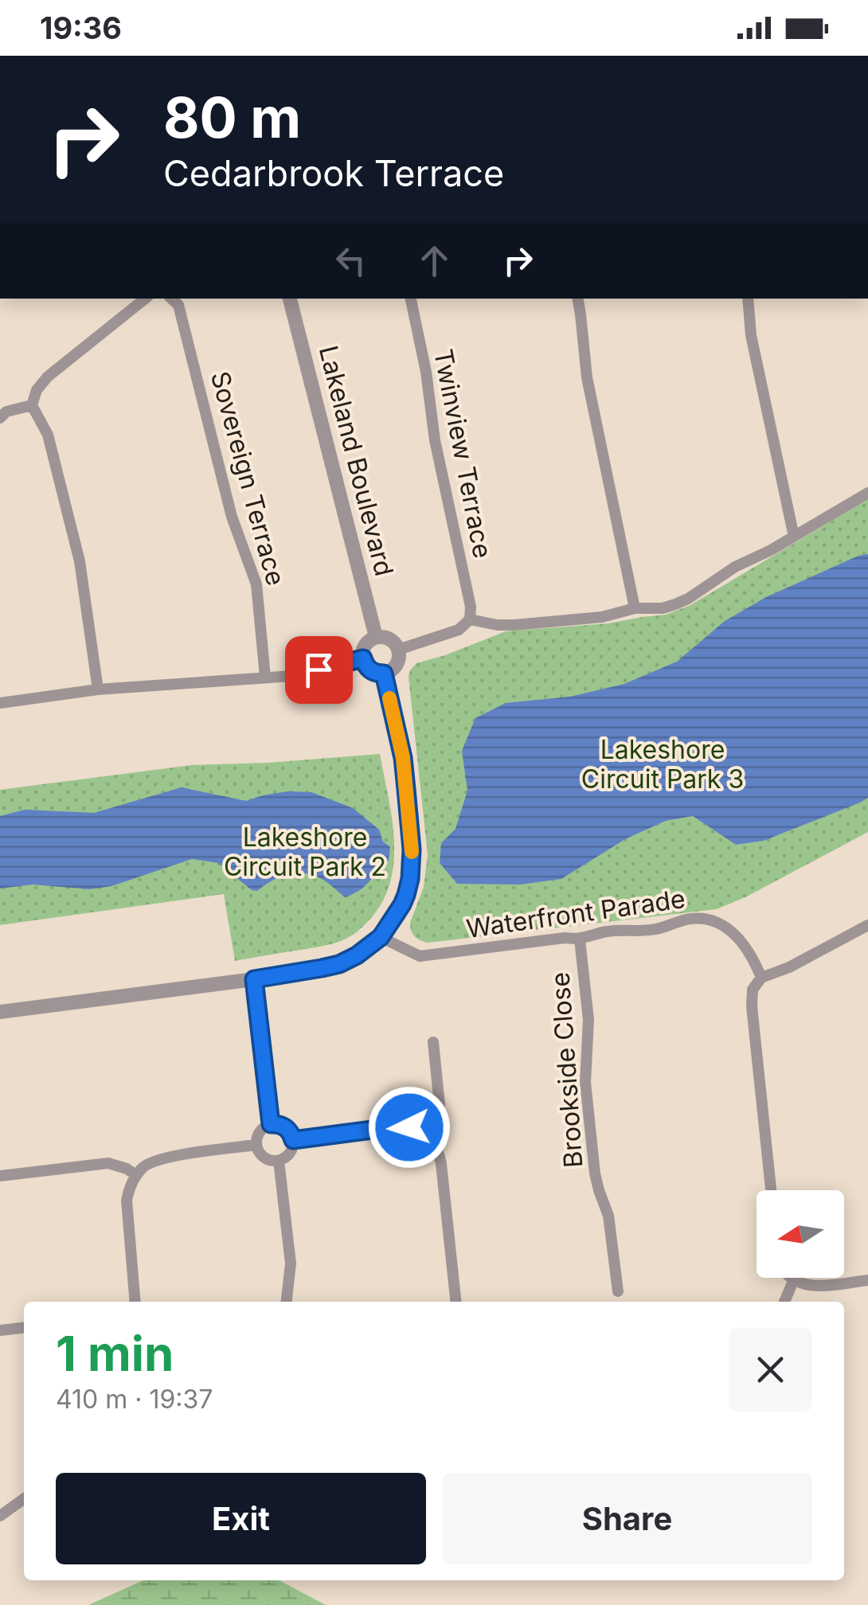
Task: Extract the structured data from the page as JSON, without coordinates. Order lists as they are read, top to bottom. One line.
{"streets":{"street":["Twinview Terrace","Lakeland Boulevard","Sovereign Terrace","Waterfront Parade","Brookside Close"]},"crossings":[["Waterfront Parade","Brookside Close"]],"parks":["Lakeshore Circuit Park 3","Lakeshore Circuit Park 2"],"north":"left","page":{"status":"19:36","turn":["80 m","Cedarbrook Terrace"],"heading":["1 min","410 m · 19:37"],"buttons":["Exit","Share"]}}
